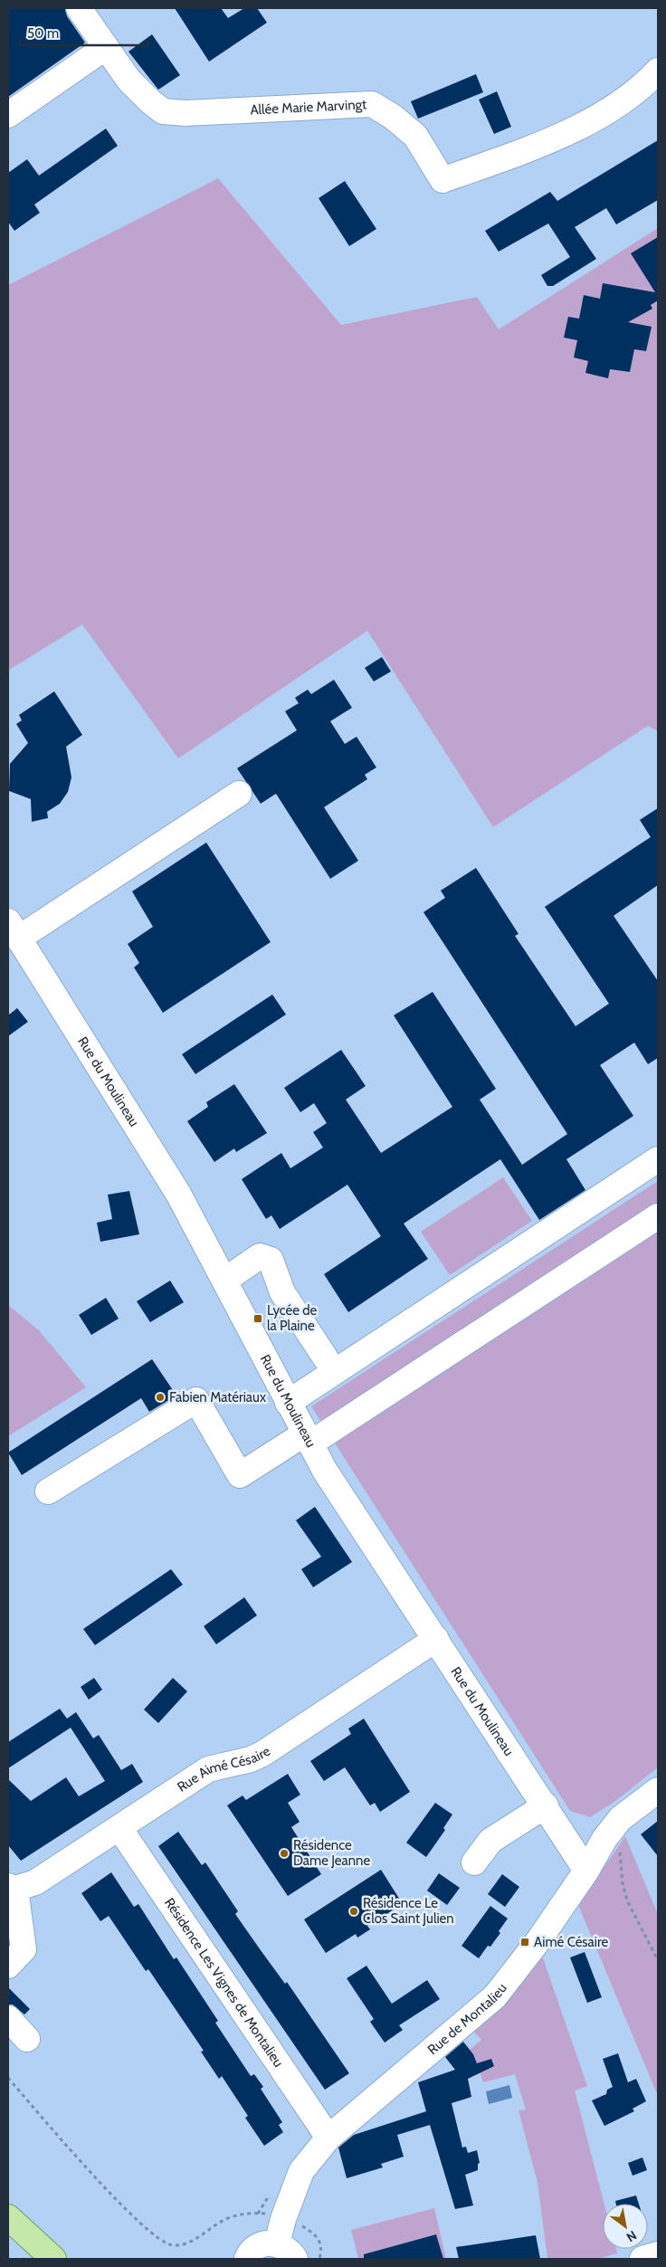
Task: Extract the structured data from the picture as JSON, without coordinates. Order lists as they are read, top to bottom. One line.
{"streets":{"street":["Allée Marie Marvingt","Rue du Moulineau","Rue Aimé Césaire","Résidence Les Vignes de Montalieu","Rue de Montalieu"]},"crossings":[["Rue du Moulineau","Rue Aimé Césaire"],["Rue du Moulineau","Rue de Montalieu"],["Rue Aimé Césaire","Résidence Les Vignes de Montalieu"],["Résidence Les Vignes de Montalieu","Rue de Montalieu"]],"places":{"transit":["Lycée de la Plaine","Aimé Césaire"],"other":["Fabien Matériaux","Résidence Dame Jeanne","Résidence Le Clos Saint Julien"]},"scale_bar":"50 m","north":"bottom right"}
